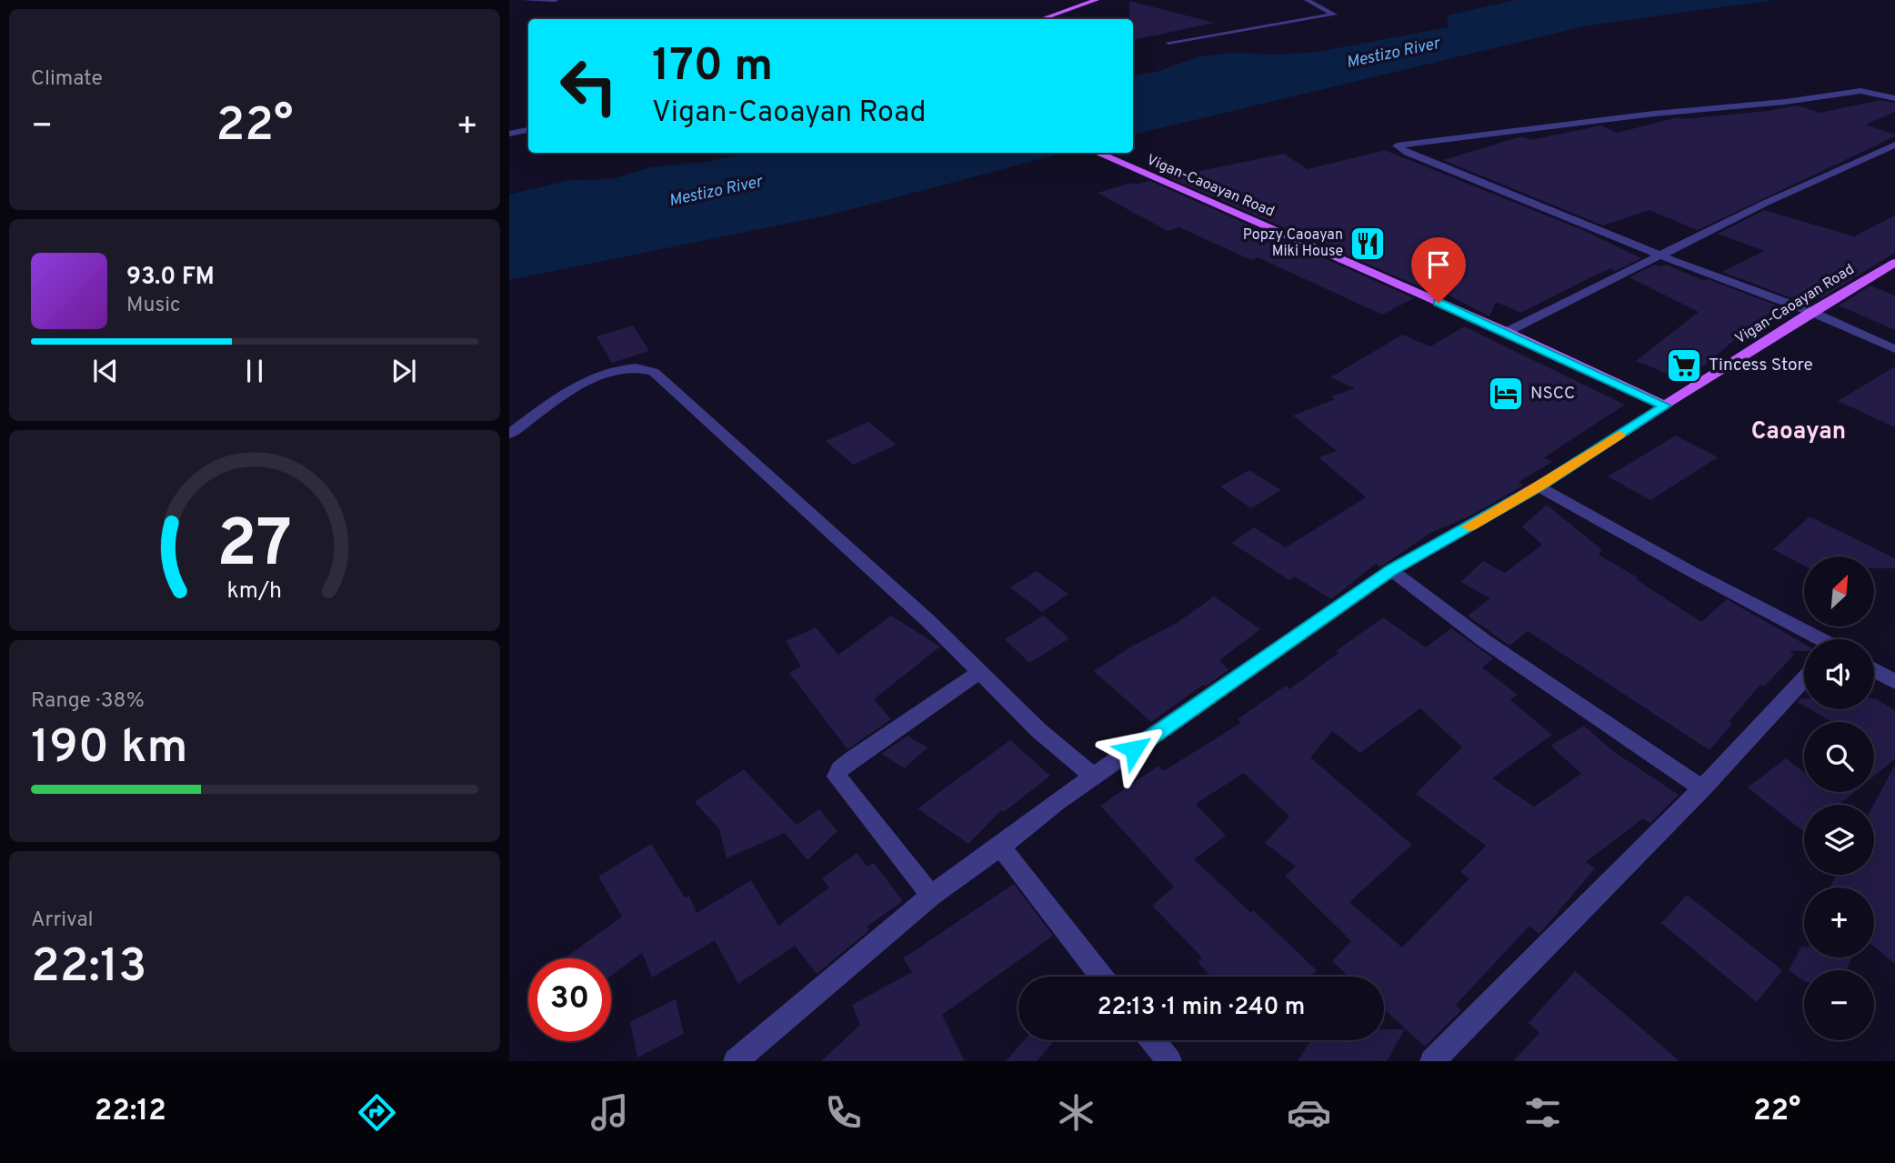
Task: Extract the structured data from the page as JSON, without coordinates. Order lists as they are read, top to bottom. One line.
{"streets":{"main road":["Vigan-Caoayan Road"]},"districts":["Caoayan"],"water":["Mestizo River"],"places":{"restaurant":["Popzy Caoayan Miki House"],"supermarket":["Tincess Store"],"hotel":["NSCC"]},"north":"top right","page":{"tile":["Climate",["Range · 38%","190 km"],["Arrival","22:13"]],"turn":["170 m","Vigan-Caoayan Road"],"heat":["−","22°","+"],"song":["93.0 FM","Music"],"map_buttons":["+","−"],"limit":"30","trip":"22:13 · 1 min · 240 m","tabs":["22:12","22°"],"gauge":["27","km/h"]}}
